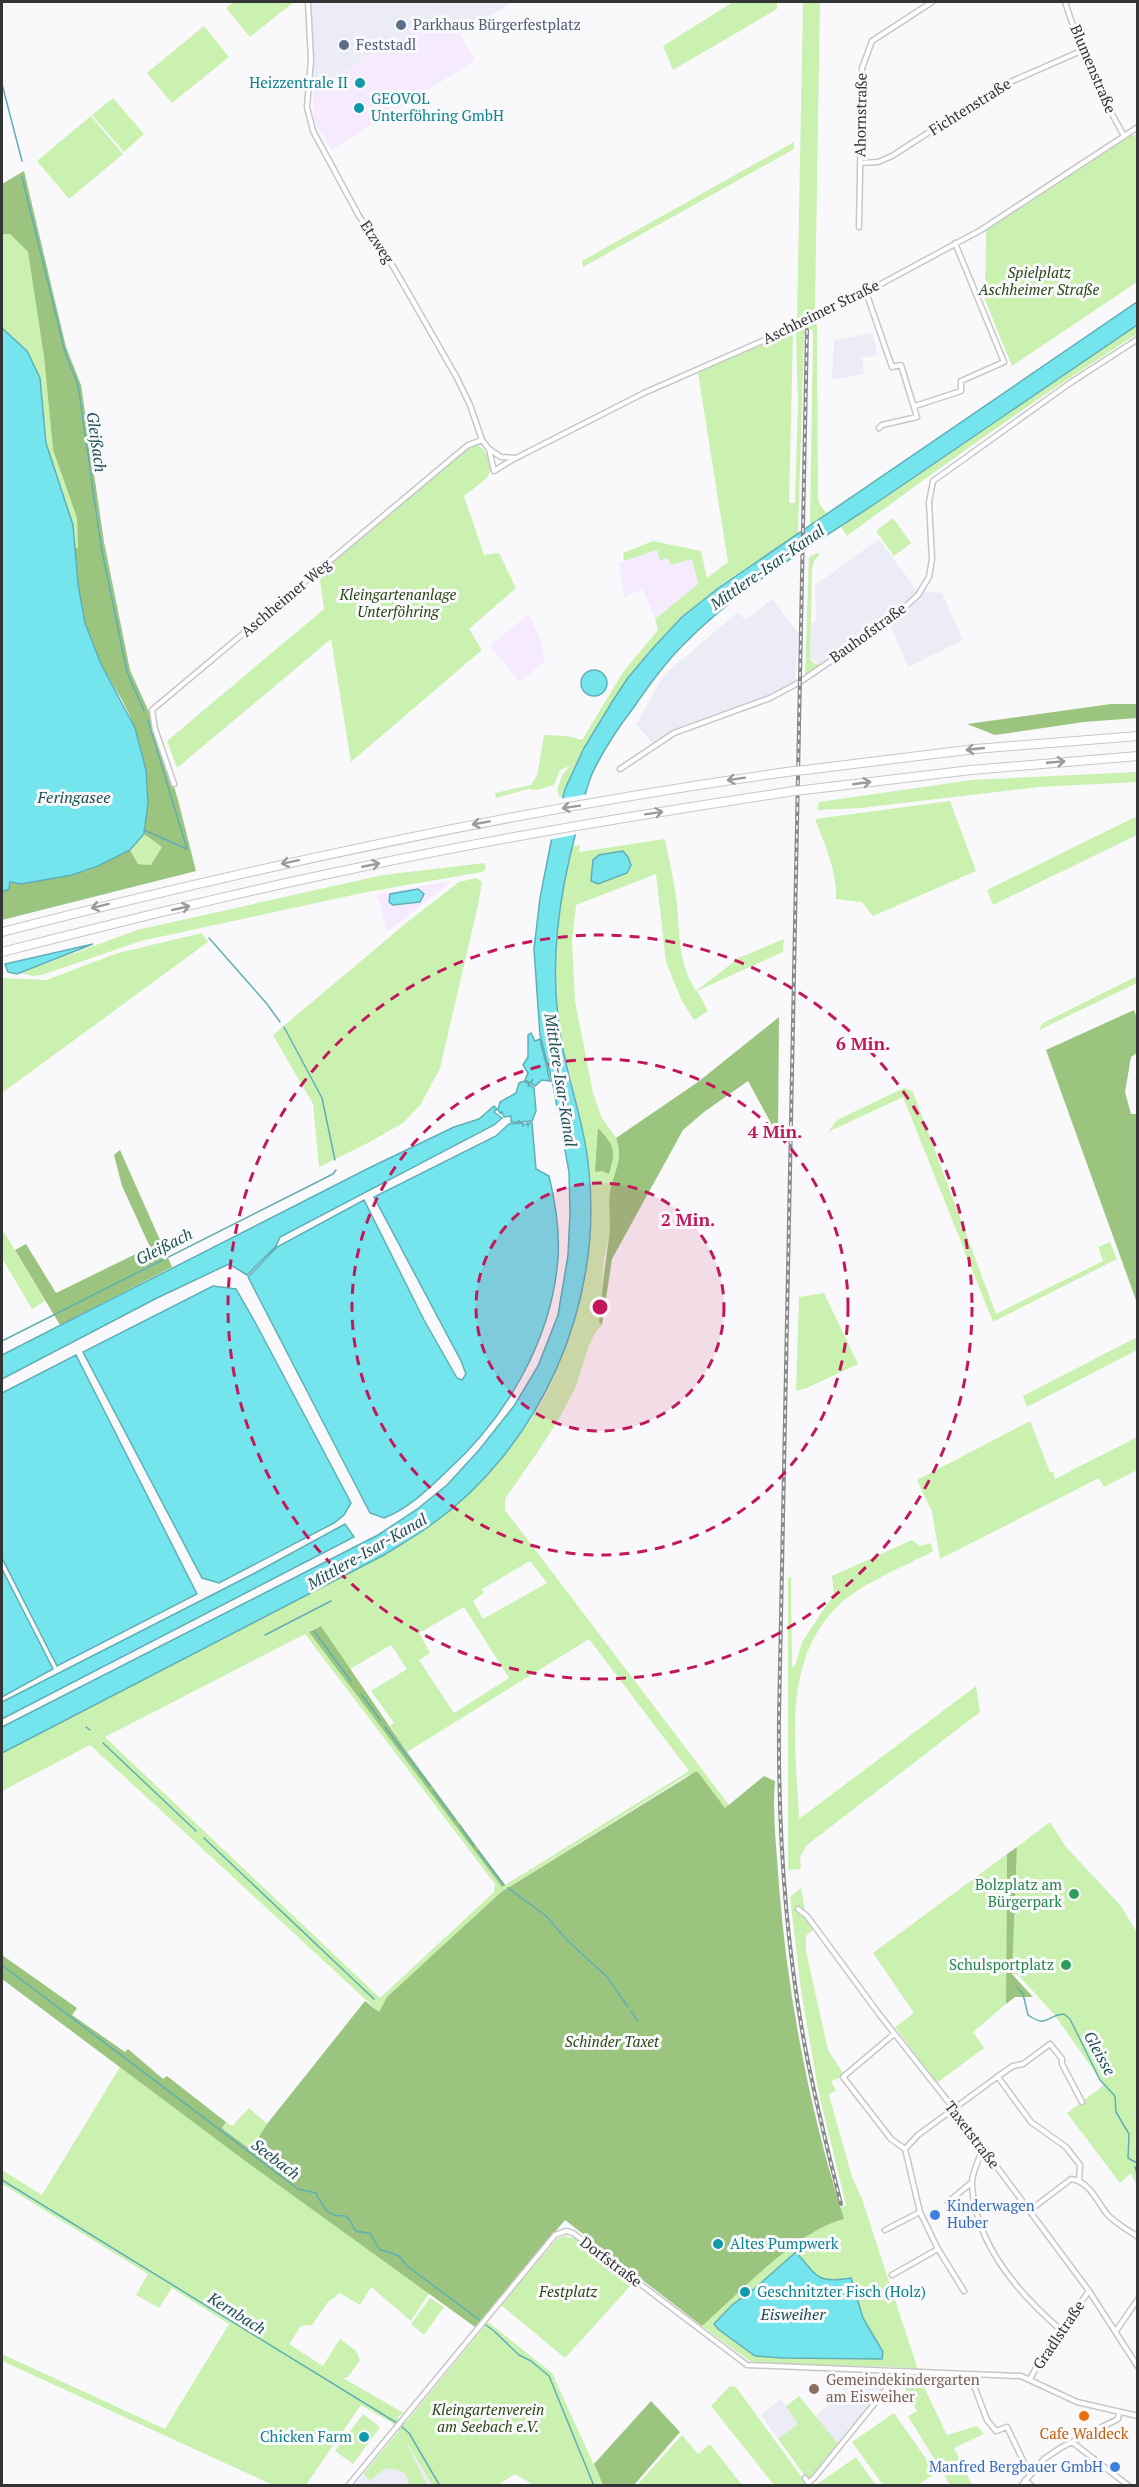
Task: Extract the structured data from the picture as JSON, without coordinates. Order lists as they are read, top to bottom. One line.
{"streets":{"street":["Blumenstraße","Fichtenstraße","Ahornstraße","Etzweg","Aschheimer Straße","Aschheimer Weg","Bauhofstraße","Taxetstraße","Dorfstraße","Gradlstraße"]},"crossings":[["Blumenstraße","Fichtenstraße"],["Blumenstraße","Aschheimer Straße"],["Fichtenstraße","Ahornstraße"],["Etzweg","Aschheimer Straße"],["Etzweg","Aschheimer Weg"],["Taxetstraße","Gradlstraße"],["Dorfstraße","Gradlstraße"]],"water":["Gleißach","Mittlere-Isar-Kanal","Feringasee","Gleisse","Seebach","Kernbach","Eisweiher"],"parks":["Spielplatz Aschheimer Straße","Kleingartenanlage Unterföhring","Schinder Taxet","Festplatz","Kleingartenverein am Seebach e.V."],"places":["Parkhaus Bürgerfestplatz","Feststadl","Heizzentrale II","GEOVOL Unterföhring GmbH","Bolzplatz am Bürgerpark","Schulsportplatz","Kinderwagen Huber","Altes Pumpwerk","Geschnitzter Fisch (Holz)","Gemeindekindergarten am Eisweiher","Cafe Waldeck","Chicken Farm","Manfred Bergbauer GmbH"],"rings":["6 Min.","4 Min.","2 Min."]}
